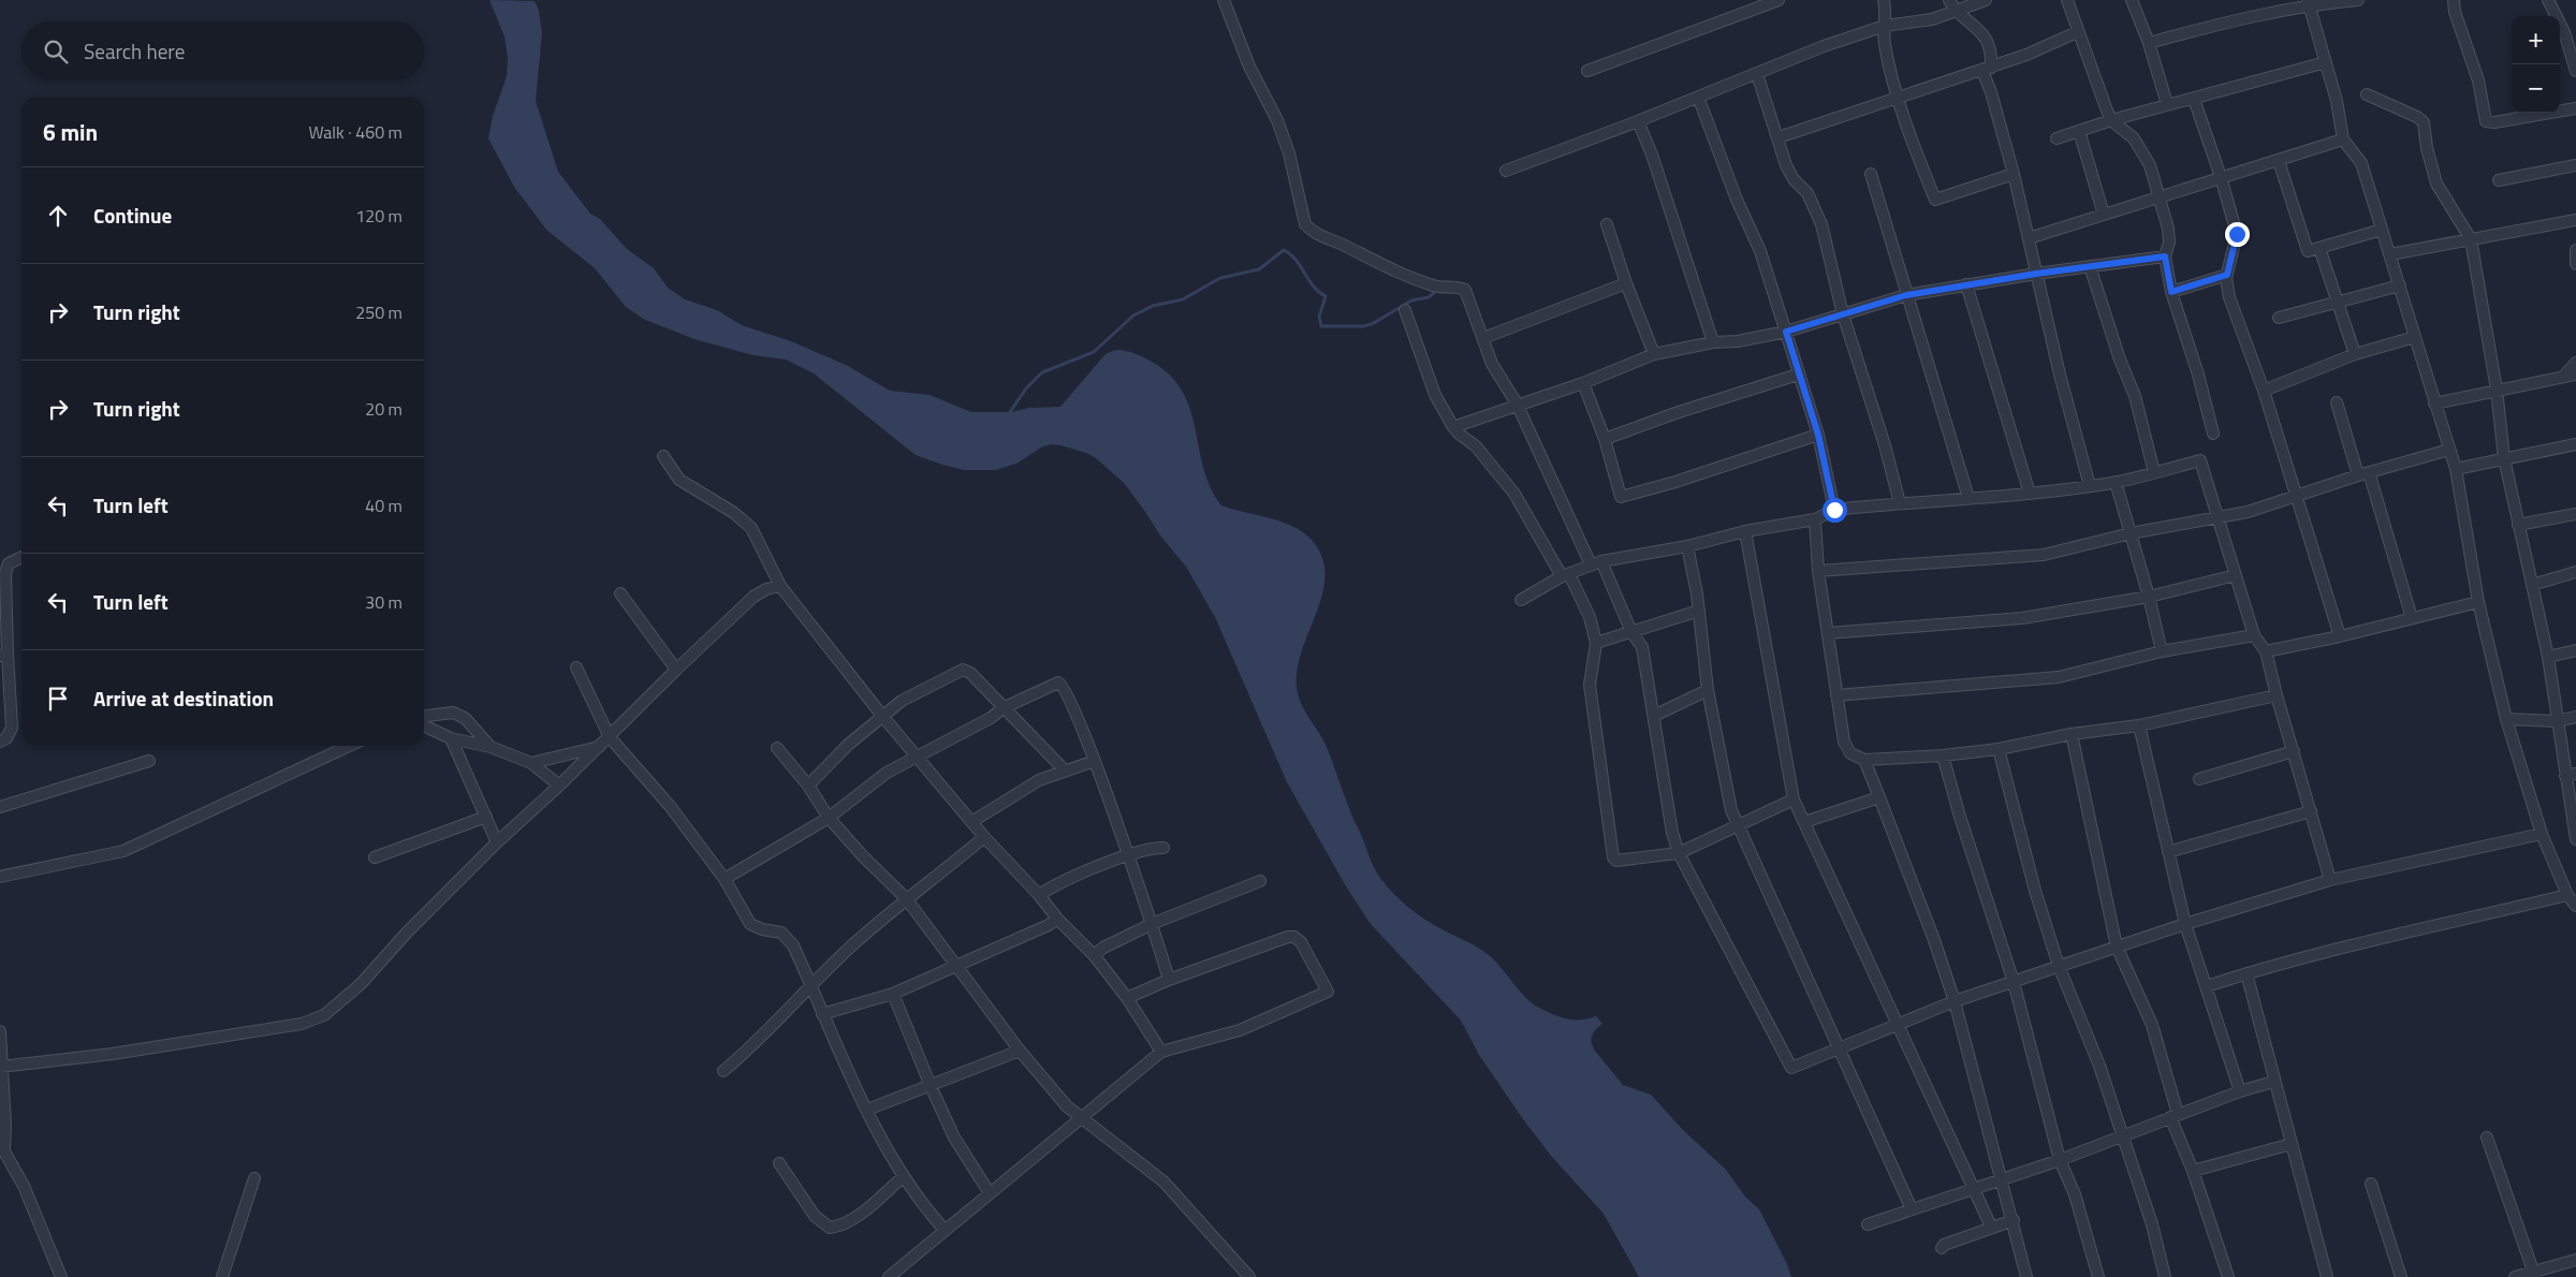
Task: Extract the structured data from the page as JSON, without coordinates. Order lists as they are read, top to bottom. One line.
{"page":{"map_buttons":["+","−"],"search":"Search here","heading":["6 min","Walk · 460 m"],"list":[["Continue","120 m"],["Turn right","250 m"],["Turn right","20 m"],["Turn left","40 m"],["Turn left","30 m"],"Arrive at destination"]}}
